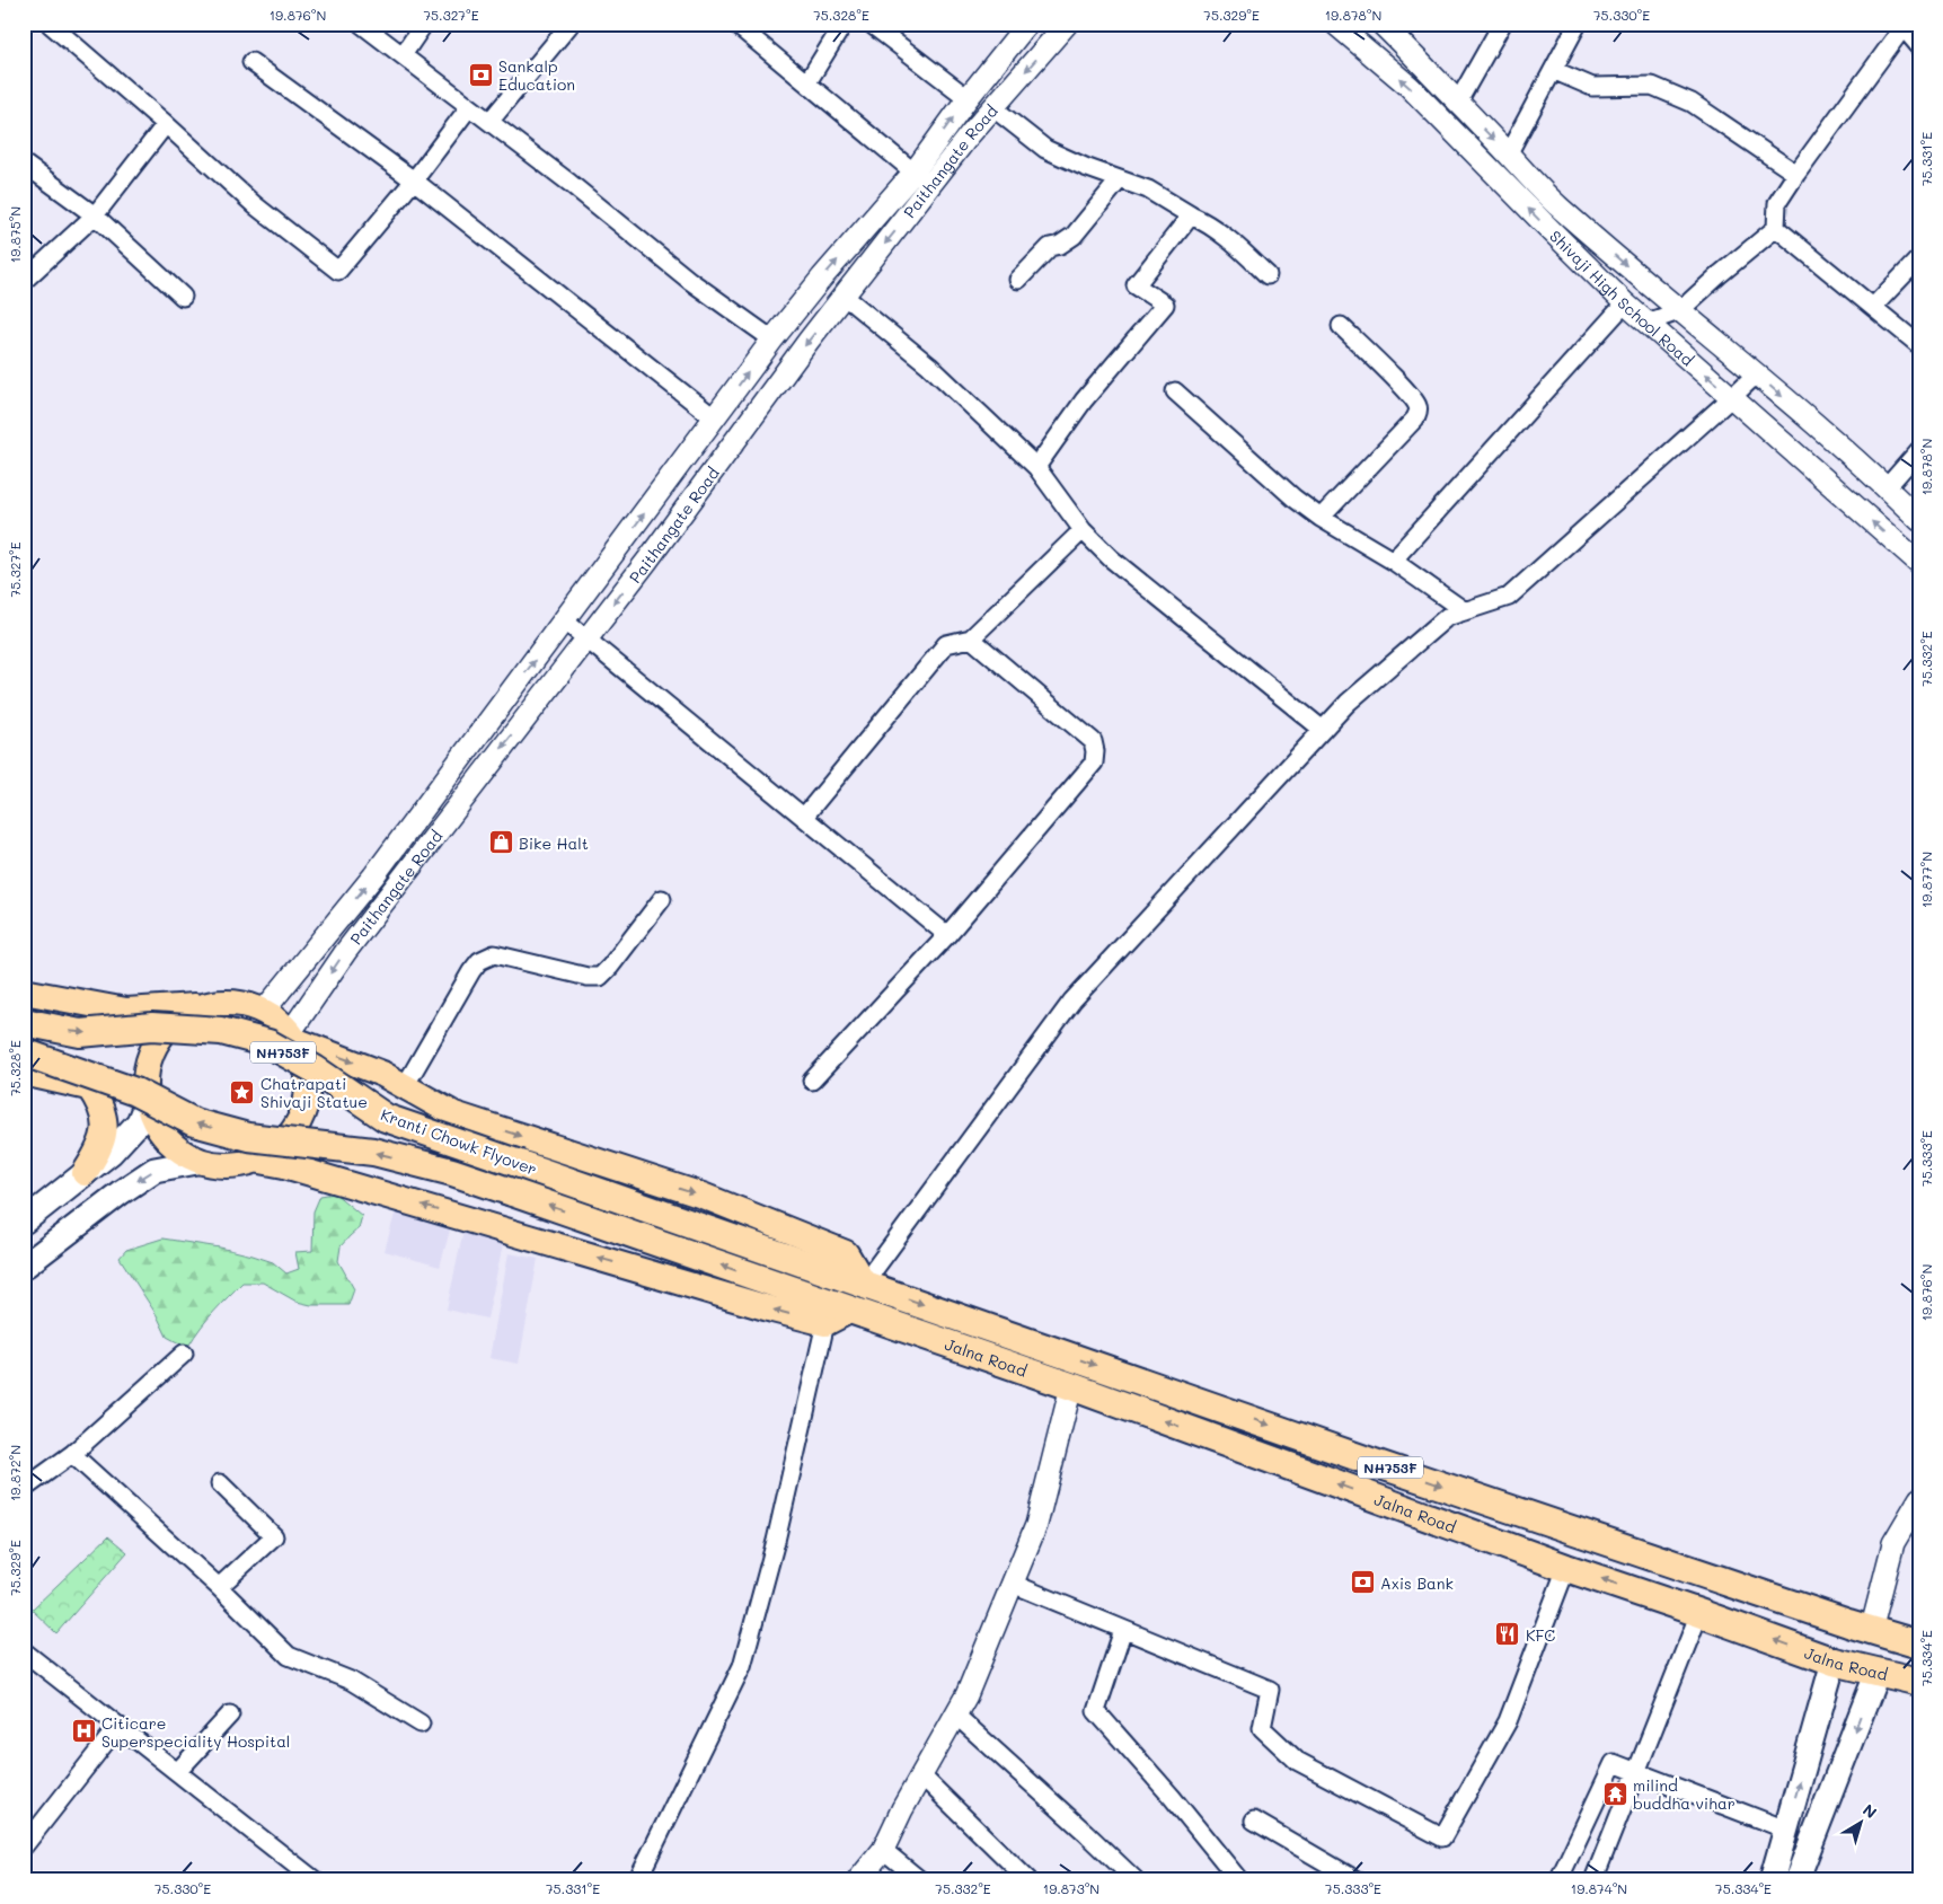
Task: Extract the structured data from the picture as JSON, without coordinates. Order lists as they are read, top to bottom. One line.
{"streets":{"highway":["NH753F","Kranti Chowk Flyover","Jalna Road"],"street":["Paithangate Road","Shivaji High School Road"]},"crossings":[["Kranti Chowk Flyover","Jalna Road"]],"places":{"bank":["Sankalp Education","Axis Bank"],"shop":["Bike Halt"],"place":["Chatrapati Shivaji Statue"],"restaurant":["KFC"],"hospital":["Citicare Superspeciality Hospital"],"temple":["milind buddha vihar"]},"north":"top right","coordinates":["19.876°N","75.327°E","75.328°E","75.329°E","19.878°N","75.330°E","75.331°E","19.875°N","75.332°E","19.877°N","75.333°E","19.872°N","75.334°E","19.873°N","19.874°N"]}
